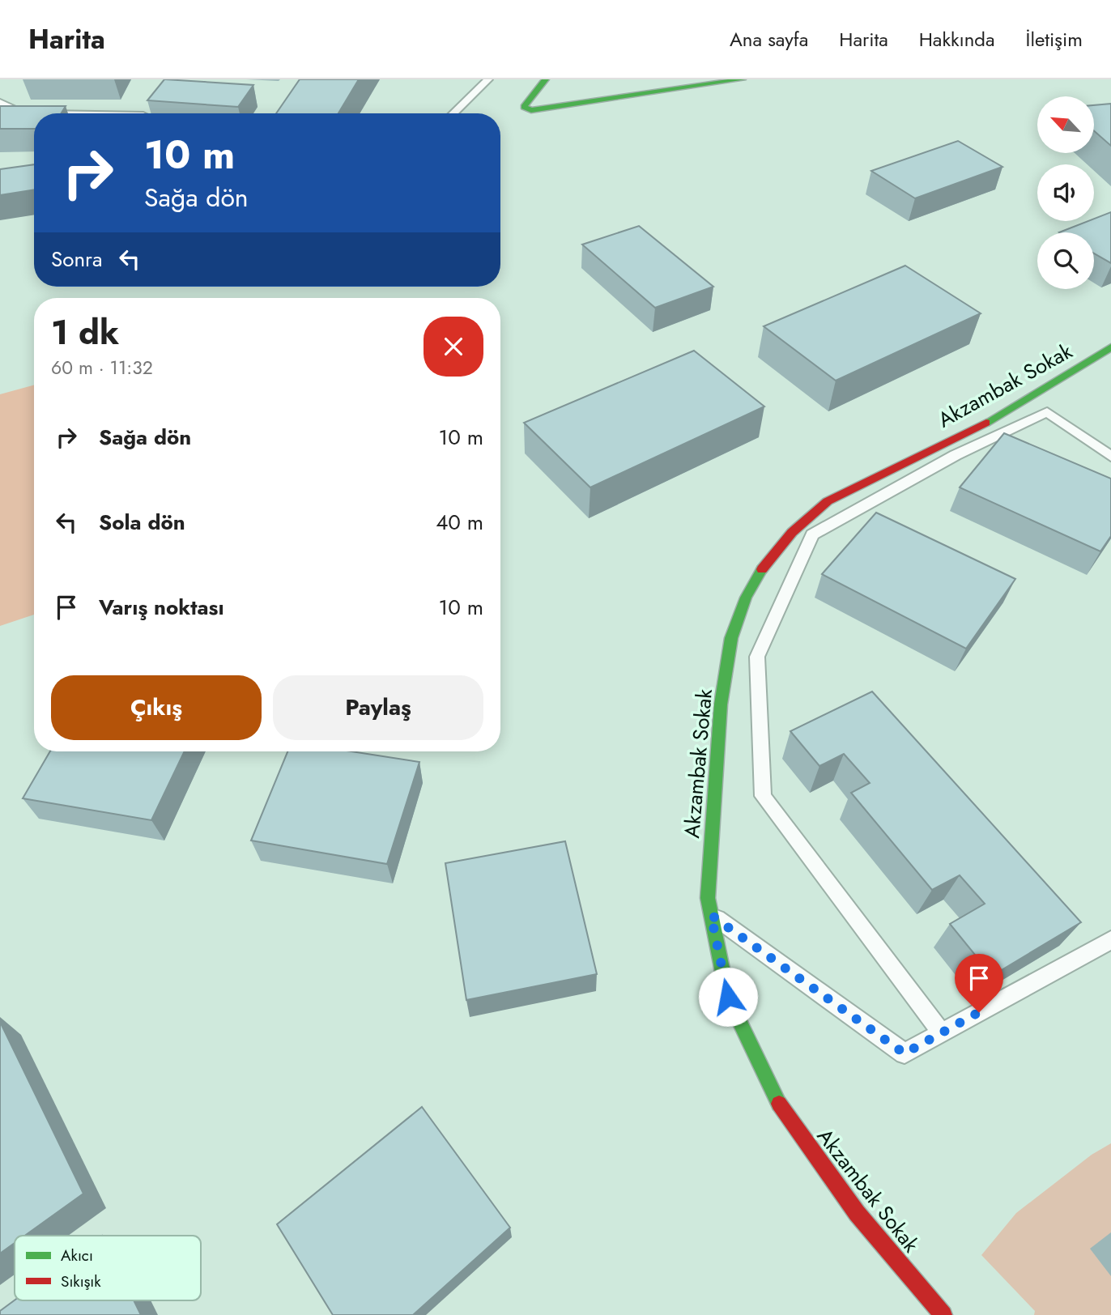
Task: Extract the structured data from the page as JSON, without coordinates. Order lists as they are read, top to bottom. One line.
{"streets":{"street":["Akzambak Sokak"]},"legend":["Akıcı","Sıkışık"],"north":"top left","page":{"header":"Harita","nav":["Ana sayfa","Harita","Hakkında","İletişim"],"turn":["10 m","Sağa dön"],"then":"Sonra","heading":["1 dk","60 m · 11:32"],"list":[{"name":"Sağa dön","value":"10 m"},{"name":"Sola dön","value":"40 m"},{"name":"Varış noktası","value":"10 m"}],"buttons":["Çıkış","Paylaş"]}}
